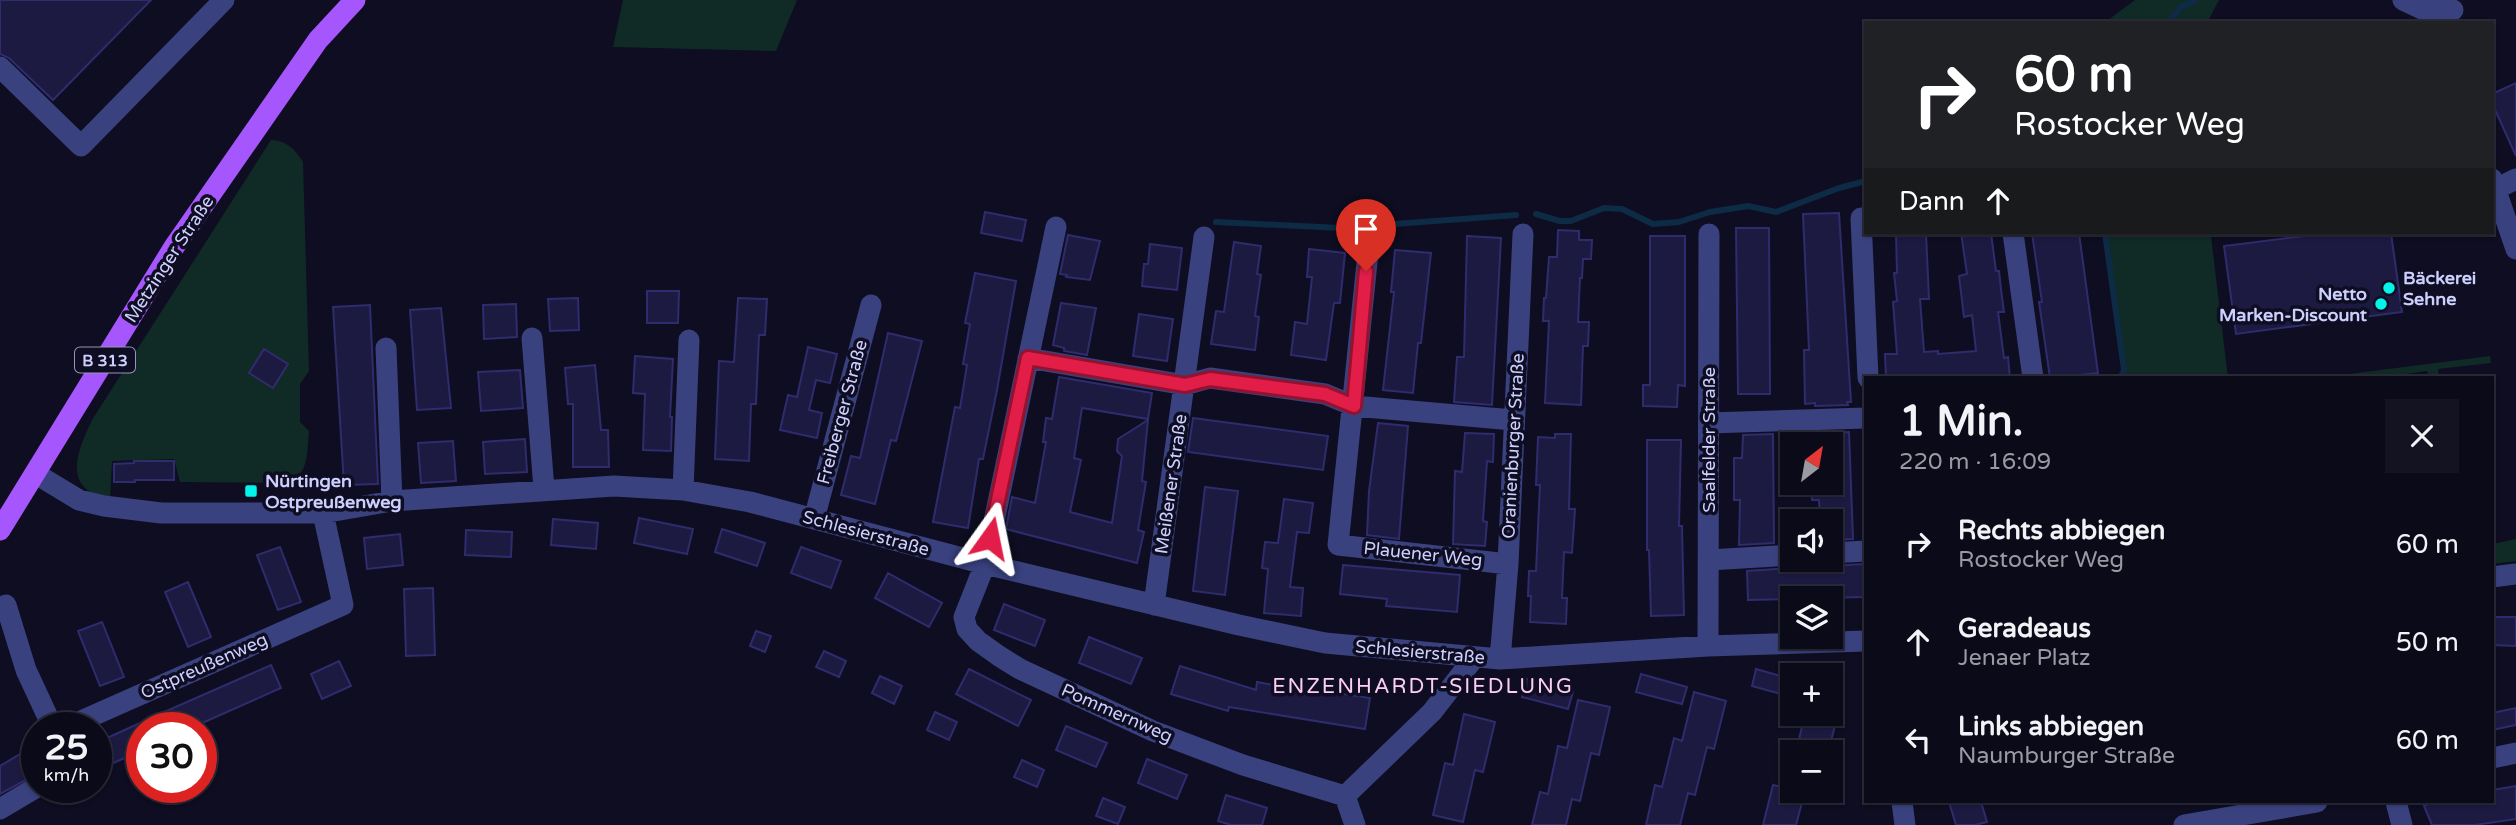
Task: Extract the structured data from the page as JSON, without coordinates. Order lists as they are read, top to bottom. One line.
{"streets":{"main road":["Metzinger Straße","B 313"],"street":["Freiberger Straße","Saalfelder Straße","Oranienburger Straße","Meißener Straße","Schlesierstraße","Plauener Weg","Ostpreußenweg","Pommernweg"]},"crossings":[["Metzinger Straße","Schlesierstraße"],["Freiberger Straße","Schlesierstraße"],["Saalfelder Straße","Schlesierstraße"],["Oranienburger Straße","Schlesierstraße"],["Oranienburger Straße","Plauener Weg"],["Meißener Straße","Schlesierstraße"],["Schlesierstraße","Ostpreußenweg"],["Schlesierstraße","Pommernweg"]],"districts":["ENZENHARDT-SIEDLUNG"],"places":{"other":["Bäckerei Sehne","Netto Marken-Discount"],"transit":["Nürtingen Ostpreußenweg"]},"north":"top right","page":{"turn":["60 m","Rostocker Weg"],"then":"Dann","heading":["1 Min.","220 m · 16:09"],"map_buttons":["+","−"],"list":[{"name":"Rechts abbiegen","note":"Rostocker Weg","value":"60 m"},{"name":"Geradeaus","note":"Jenaer Platz","value":"50 m"},{"name":"Links abbiegen","note":"Naumburger Straße","value":"60 m"}],"speed":"25 km/h","limit":"30"}}
